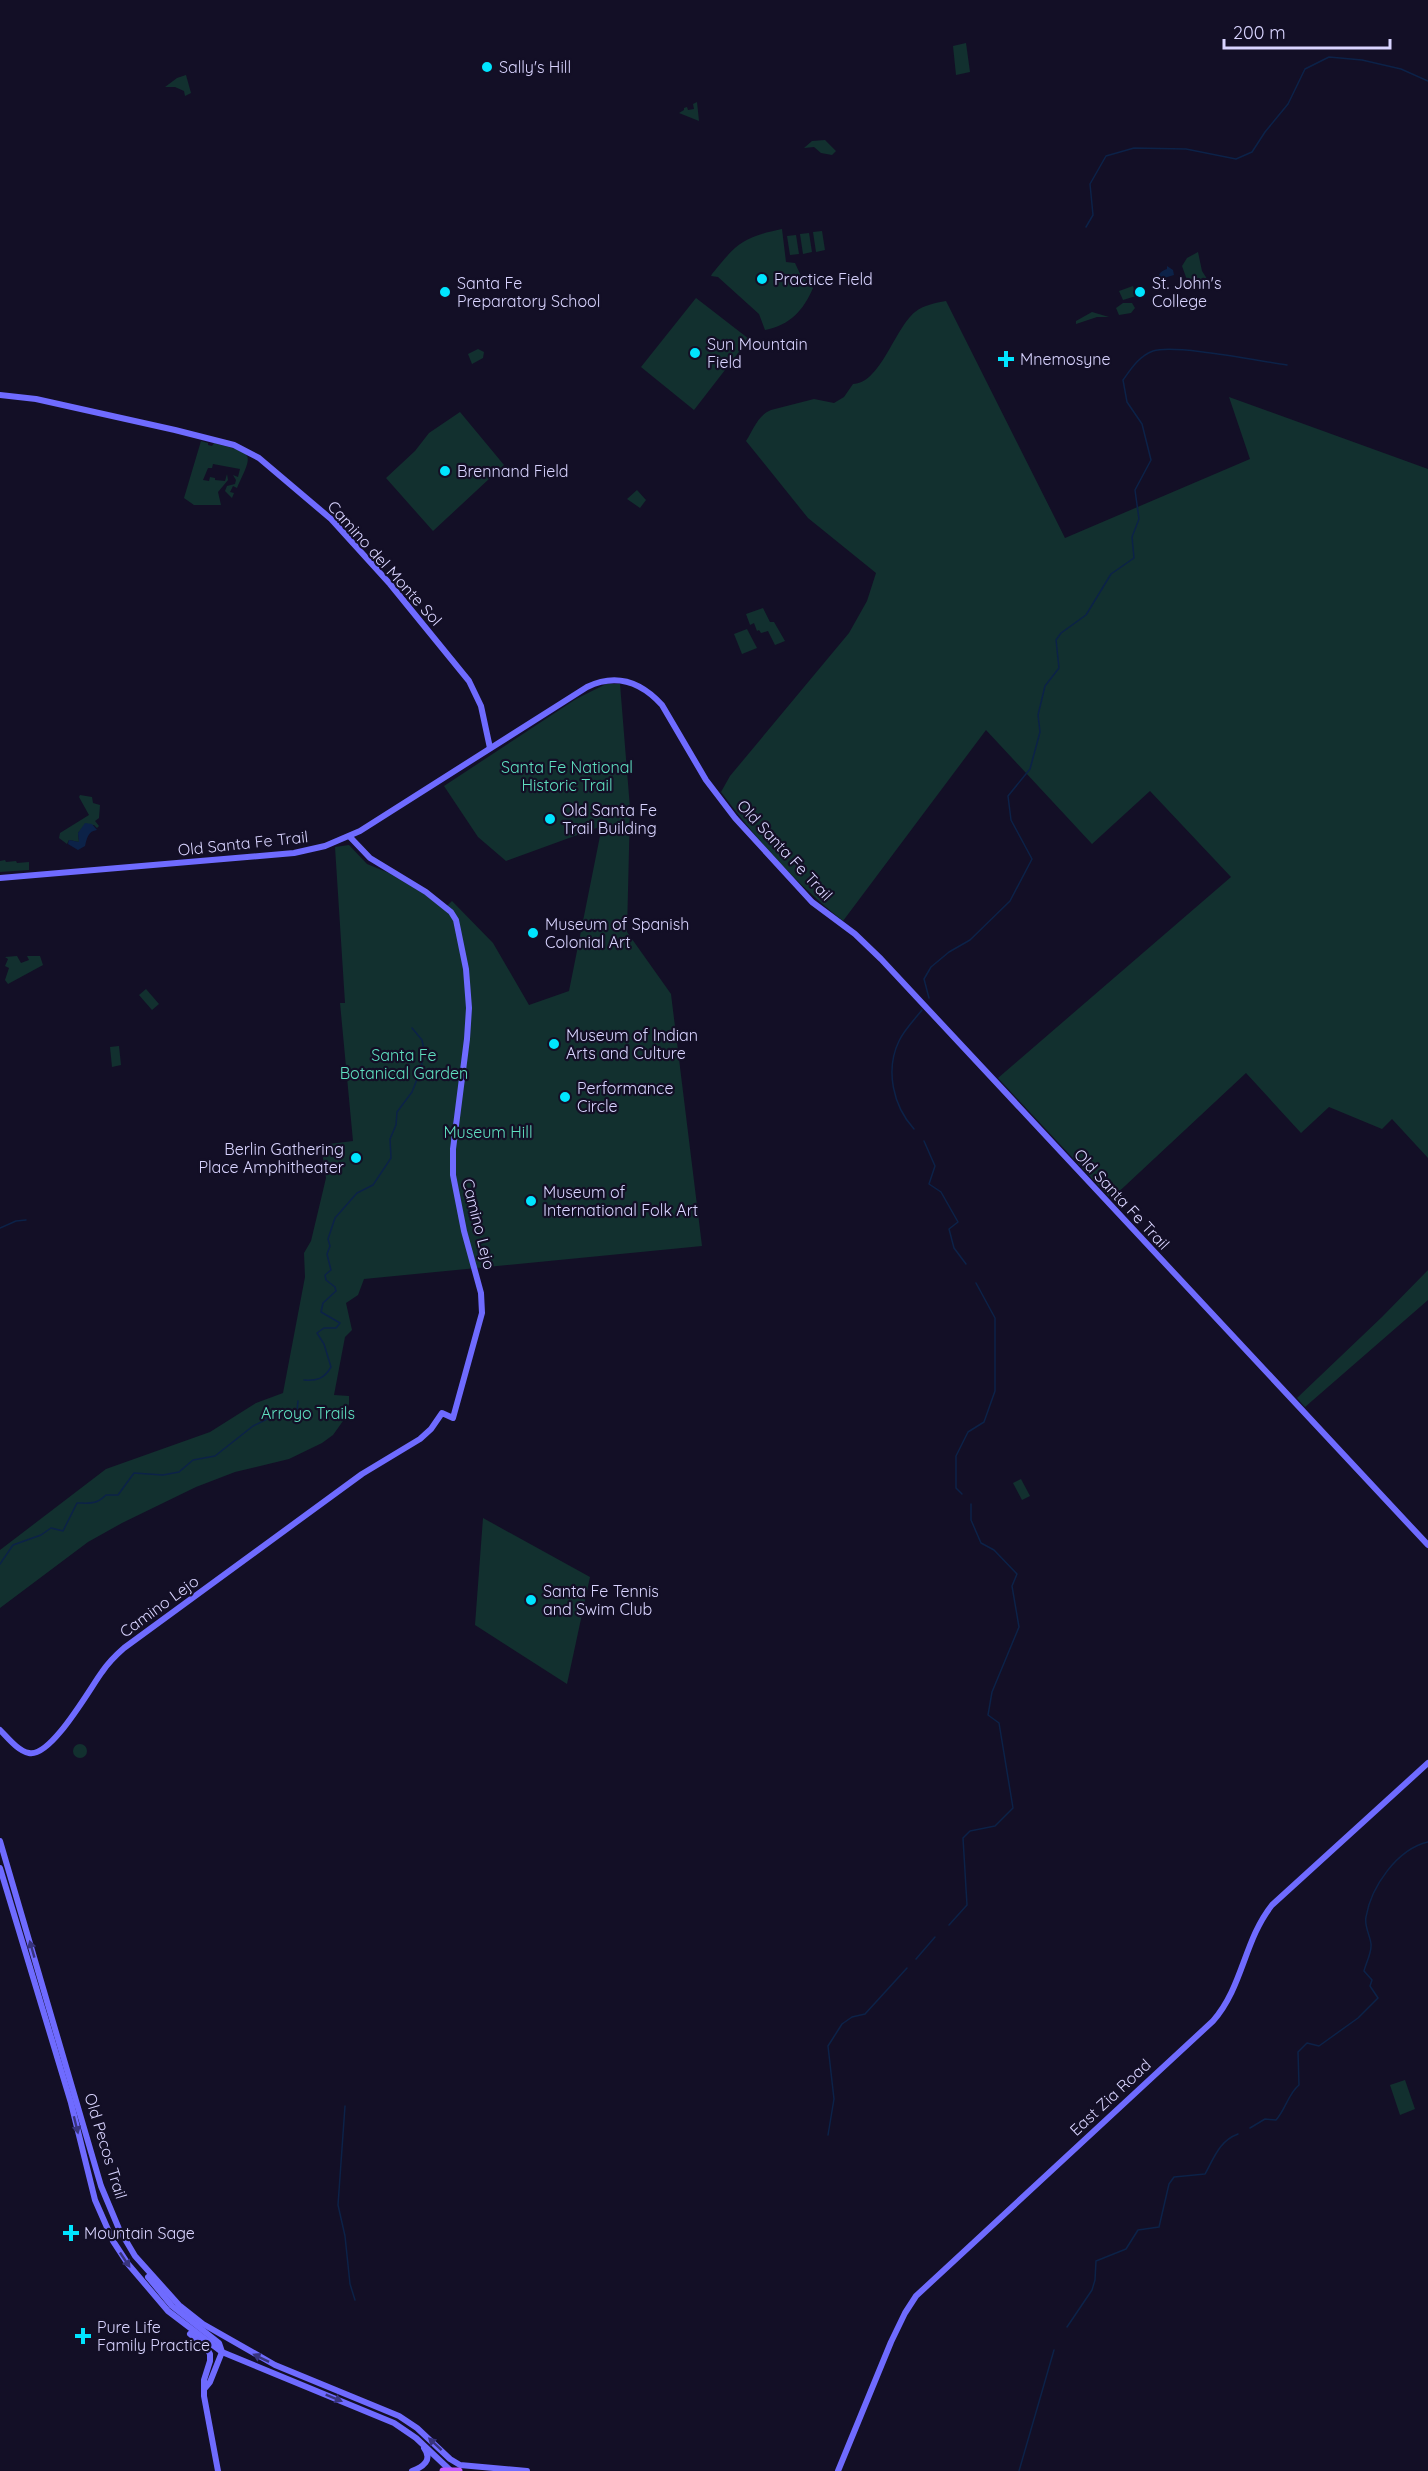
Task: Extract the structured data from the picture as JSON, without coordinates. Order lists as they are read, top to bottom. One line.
{"streets":{"street":["Camino del Monte Sol","Old Santa Fe Trail","Camino Lejo","East Zia Road","Old Pecos Trail"]},"crossings":[["Camino del Monte Sol","Old Santa Fe Trail"],["Old Santa Fe Trail","Camino Lejo"]],"parks":["Santa Fe National Historic Trail","Santa Fe Botanical Garden","Museum Hill","Arroyo Trails"],"places":{"other":["Sally's Hill","Practice Field","Santa Fe Preparatory School","St. John's College","Sun Mountain Field","Brennand Field","Old Santa Fe Trail Building","Museum of Spanish Colonial Art","Museum of Indian Arts and Culture","Performance Circle","Berlin Gathering Place Amphitheater","Museum of International Folk Art","Santa Fe Tennis and Swim Club"],"health":["Mnemosyne","Mountain Sage","Pure Life Family Practice"]},"scale_bar":"200 m"}
